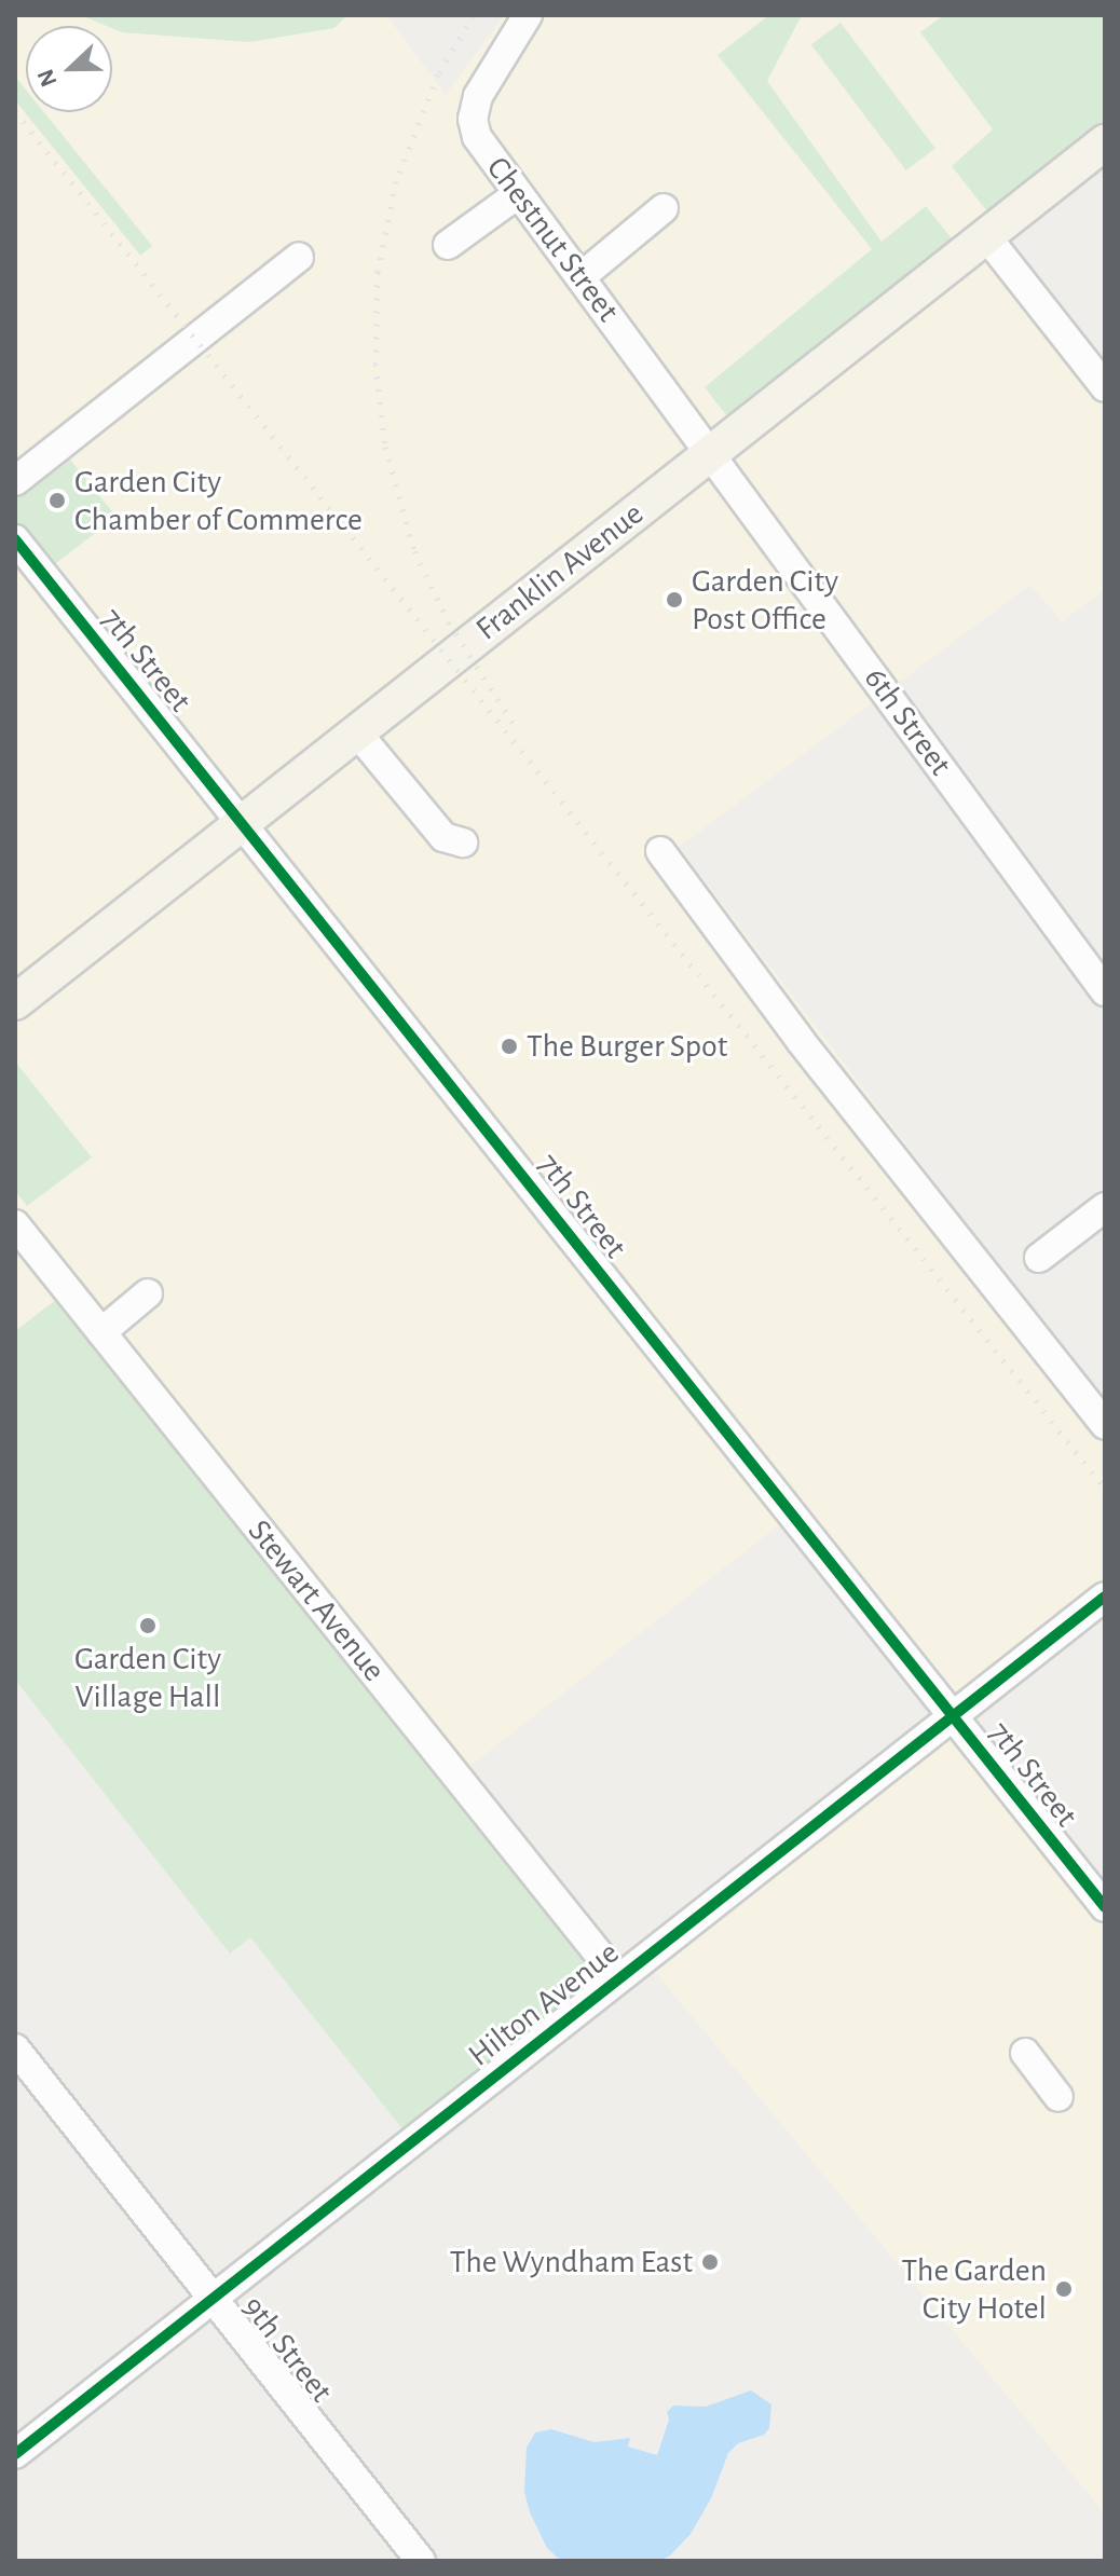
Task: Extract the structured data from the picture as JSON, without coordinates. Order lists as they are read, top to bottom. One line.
{"streets":{"main road":["Franklin Avenue"],"street":["Chestnut Street","7th Street","6th Street","Stewart Avenue","Hilton Avenue","9th Street"]},"crossings":[["Chestnut Street","Franklin Avenue"],["Chestnut Street","6th Street"],["Franklin Avenue","7th Street"],["Franklin Avenue","6th Street"],["7th Street","Hilton Avenue"],["Stewart Avenue","Hilton Avenue"],["Hilton Avenue","9th Street"]],"places":["Garden City Chamber of Commerce","Garden City Post Office","The Burger Spot","Garden City Village Hall","The Wyndham East","The Garden City Hotel"],"north":"left"}
